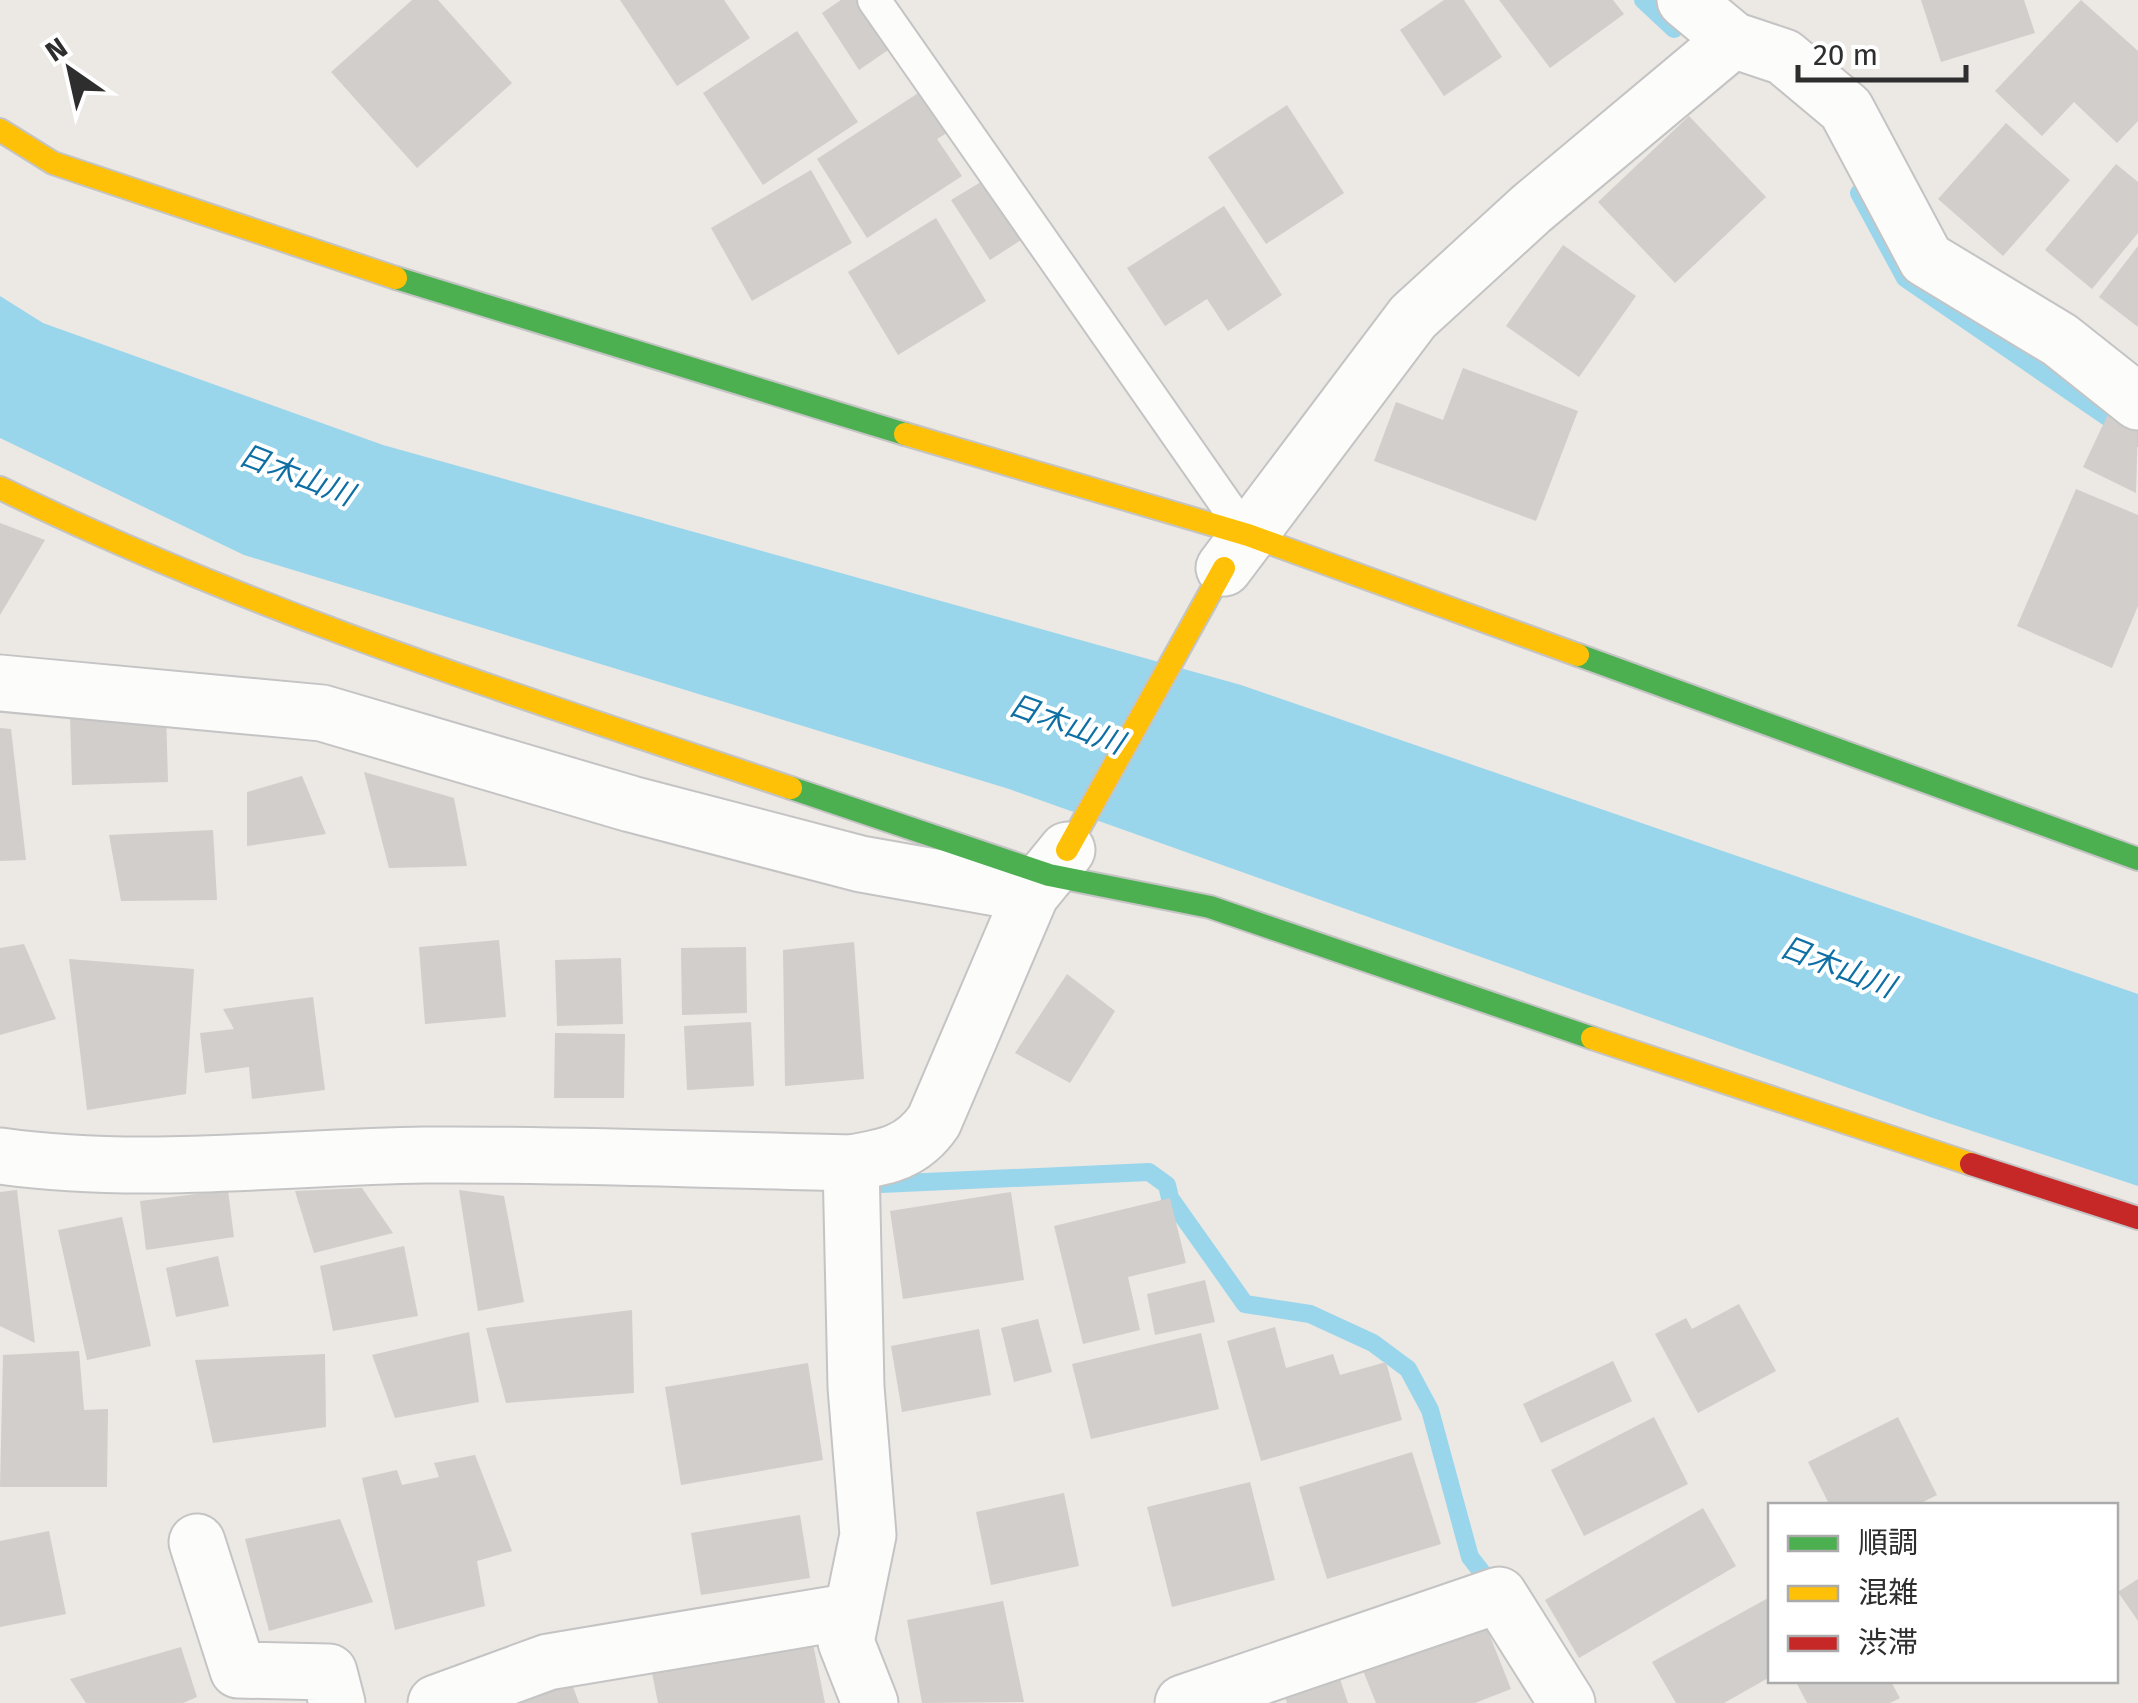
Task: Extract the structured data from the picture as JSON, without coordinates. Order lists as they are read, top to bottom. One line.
{"water":["日木山川"],"legend":["順調","混雑","渋滞"],"scale_bar":"20 m","north":"top left"}
